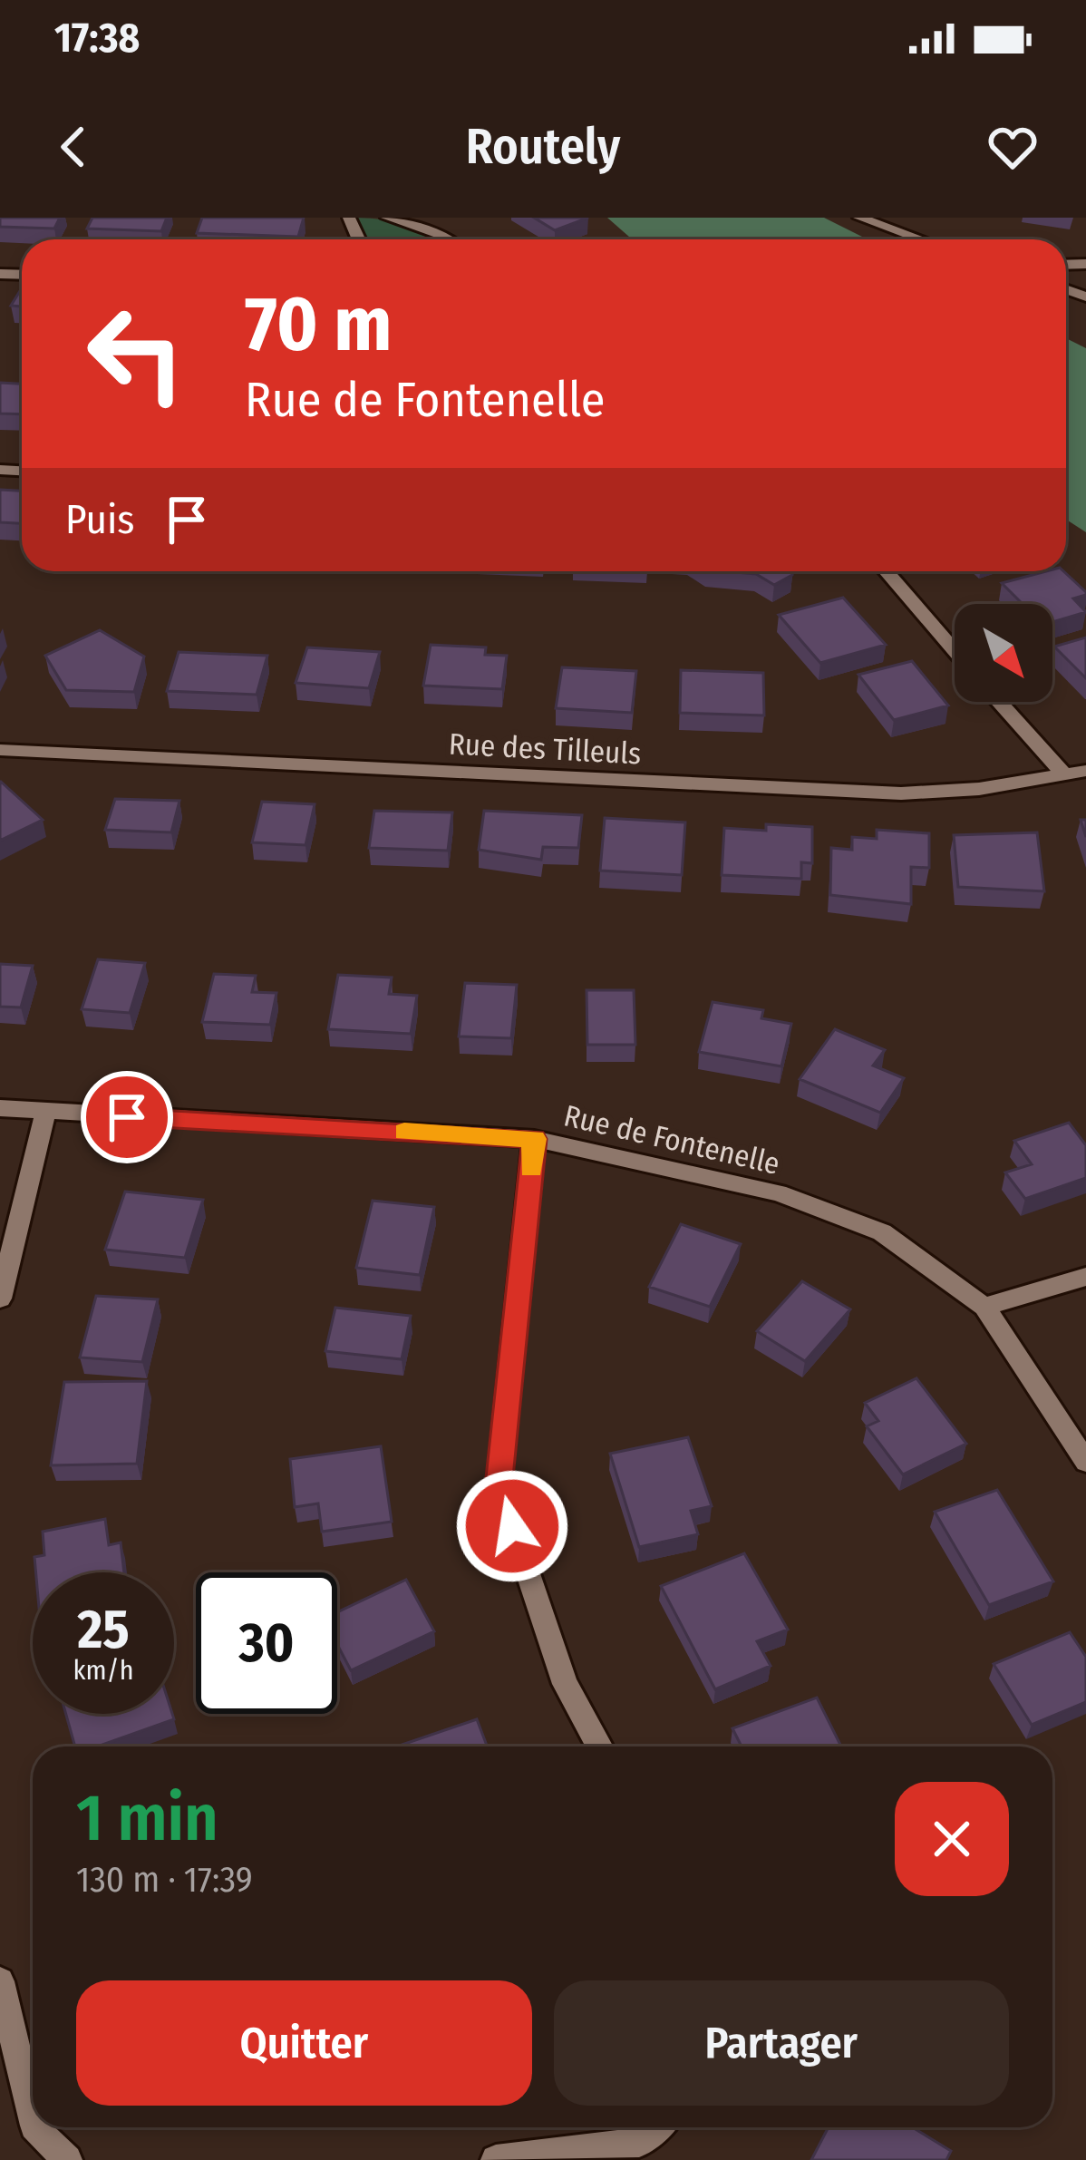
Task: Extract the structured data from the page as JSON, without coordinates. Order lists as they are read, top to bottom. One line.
{"streets":{"street":["Rue des Tilleuls","Rue de Fontenelle"]},"north":"bottom right","page":{"status":"17:38","header":"Routely","turn":["70 m","Rue de Fontenelle"],"then":"Puis","speed":"25 km/h","limit":"30","heading":["1 min","130 m · 17:39"],"buttons":["Quitter","Partager"]}}
